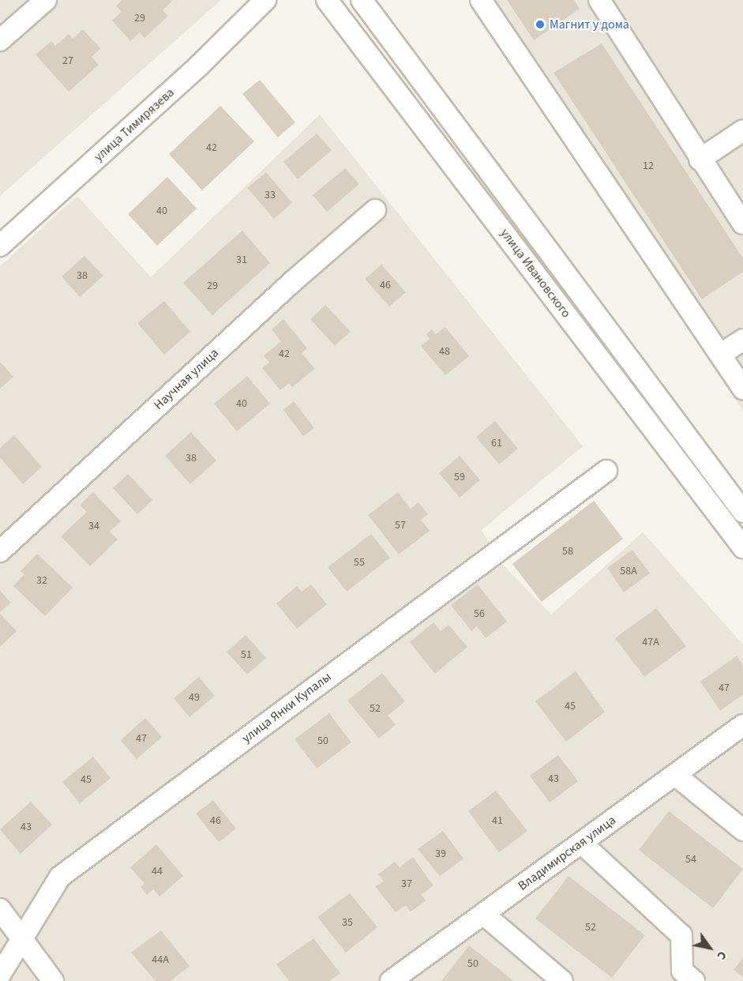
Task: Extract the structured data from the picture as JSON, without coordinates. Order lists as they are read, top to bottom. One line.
{"streets":{"street":["улица Тимирязева","улица Ивановского","Научная улица","улица Янки Купалы","Владимирская улица"]},"places":["Магнит у дома"],"house_numbers":["29","27","42","12","33","40","31","38","46","29","48","42","40","61","38","59","57","34","58","55","58А","32","56","47А","51","47","49","45","52","47","50","43","45","46","41","43","39","54","44","37","35","52","44А","50"],"north":"bottom right"}
